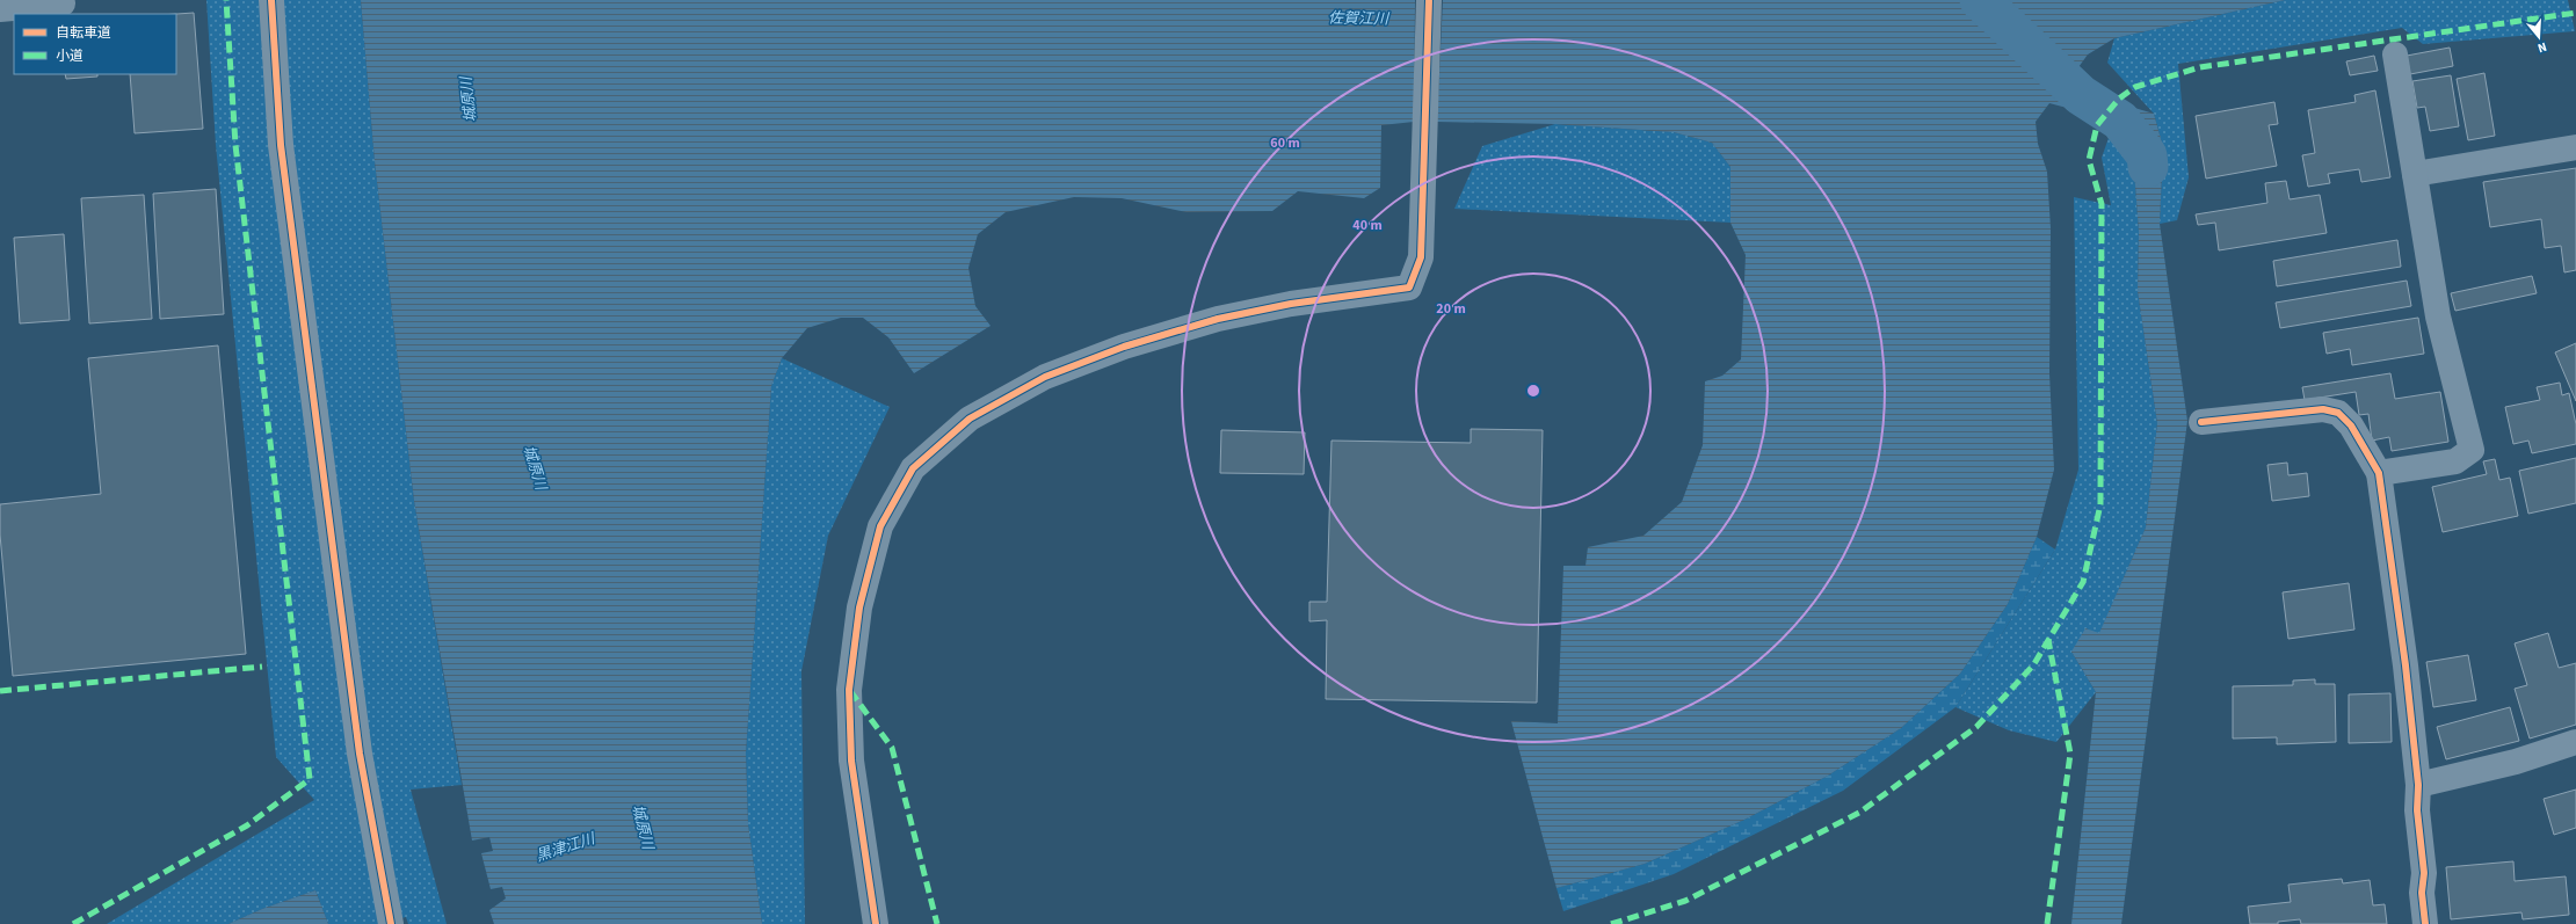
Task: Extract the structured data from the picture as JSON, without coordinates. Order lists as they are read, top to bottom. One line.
{"water":["佐賀江川","城原川","黒津江川"],"legend":["自転車道","小道"],"north":"bottom","rings":["60 m","40 m","20 m"]}
